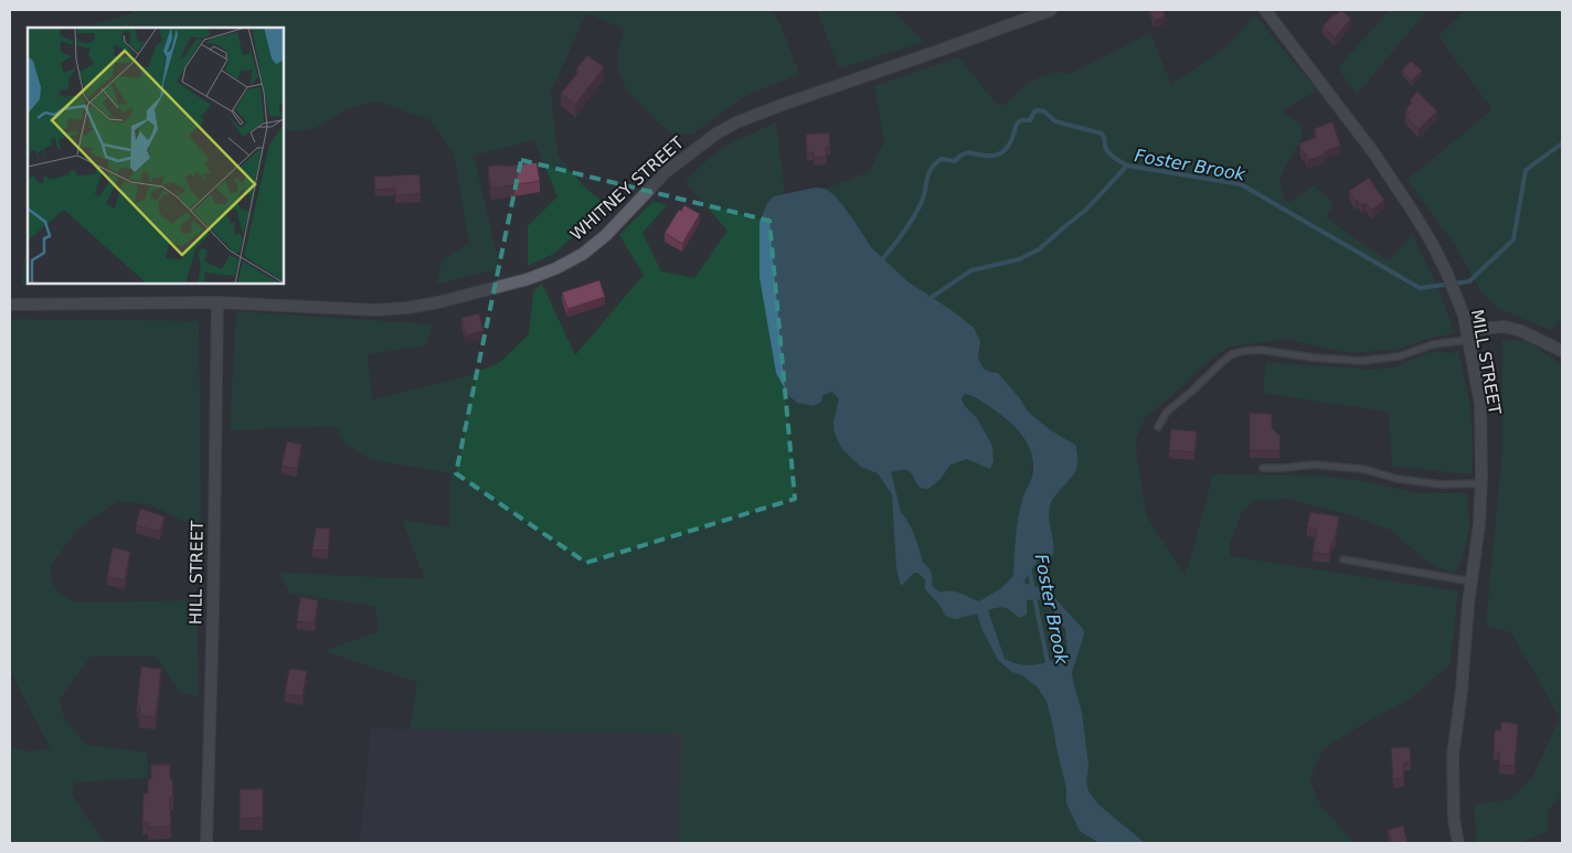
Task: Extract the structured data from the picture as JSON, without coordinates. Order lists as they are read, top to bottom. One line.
{"streets":{"street":["WHITNEY STREET","MILL STREET","HILL STREET"]},"crossings":[["WHITNEY STREET","HILL STREET"]],"water":["Foster Brook"]}
